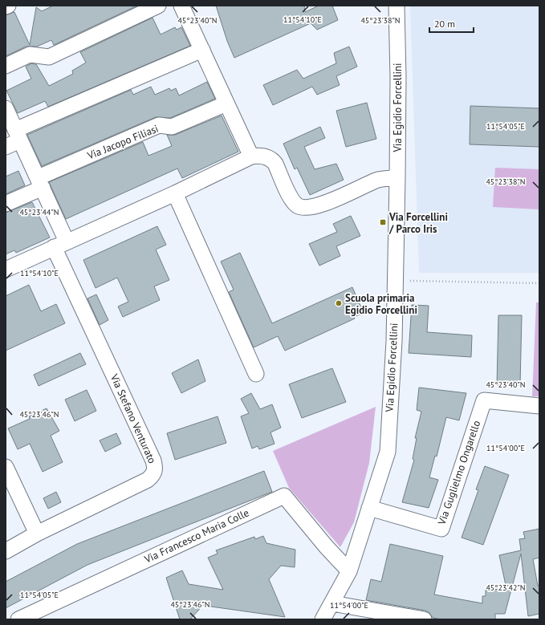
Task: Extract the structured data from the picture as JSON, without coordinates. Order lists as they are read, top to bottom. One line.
{"streets":{"street":["Via Egidio Forcellini","Via Jacopo Filiasi","Via Stefano Venturato","Via Guglielmo Ongarello","Via Francesco Maria Colle"]},"crossings":[["Via Egidio Forcellini","Via Guglielmo Ongarello"],["Via Egidio Forcellini","Via Francesco Maria Colle"]],"places":{"transit":["Via Forcellini / Parco Iris"],"other":["Scuola primaria Egidio Forcellini"]},"scale_bar":"20 m","coordinates":["11°54'10\"E","45°23'40\"N","45°23'38\"N","11°54'05\"E","45°23'44\"N","45°23'46\"N","11°54'00\"E","45°23'42\"N"]}
